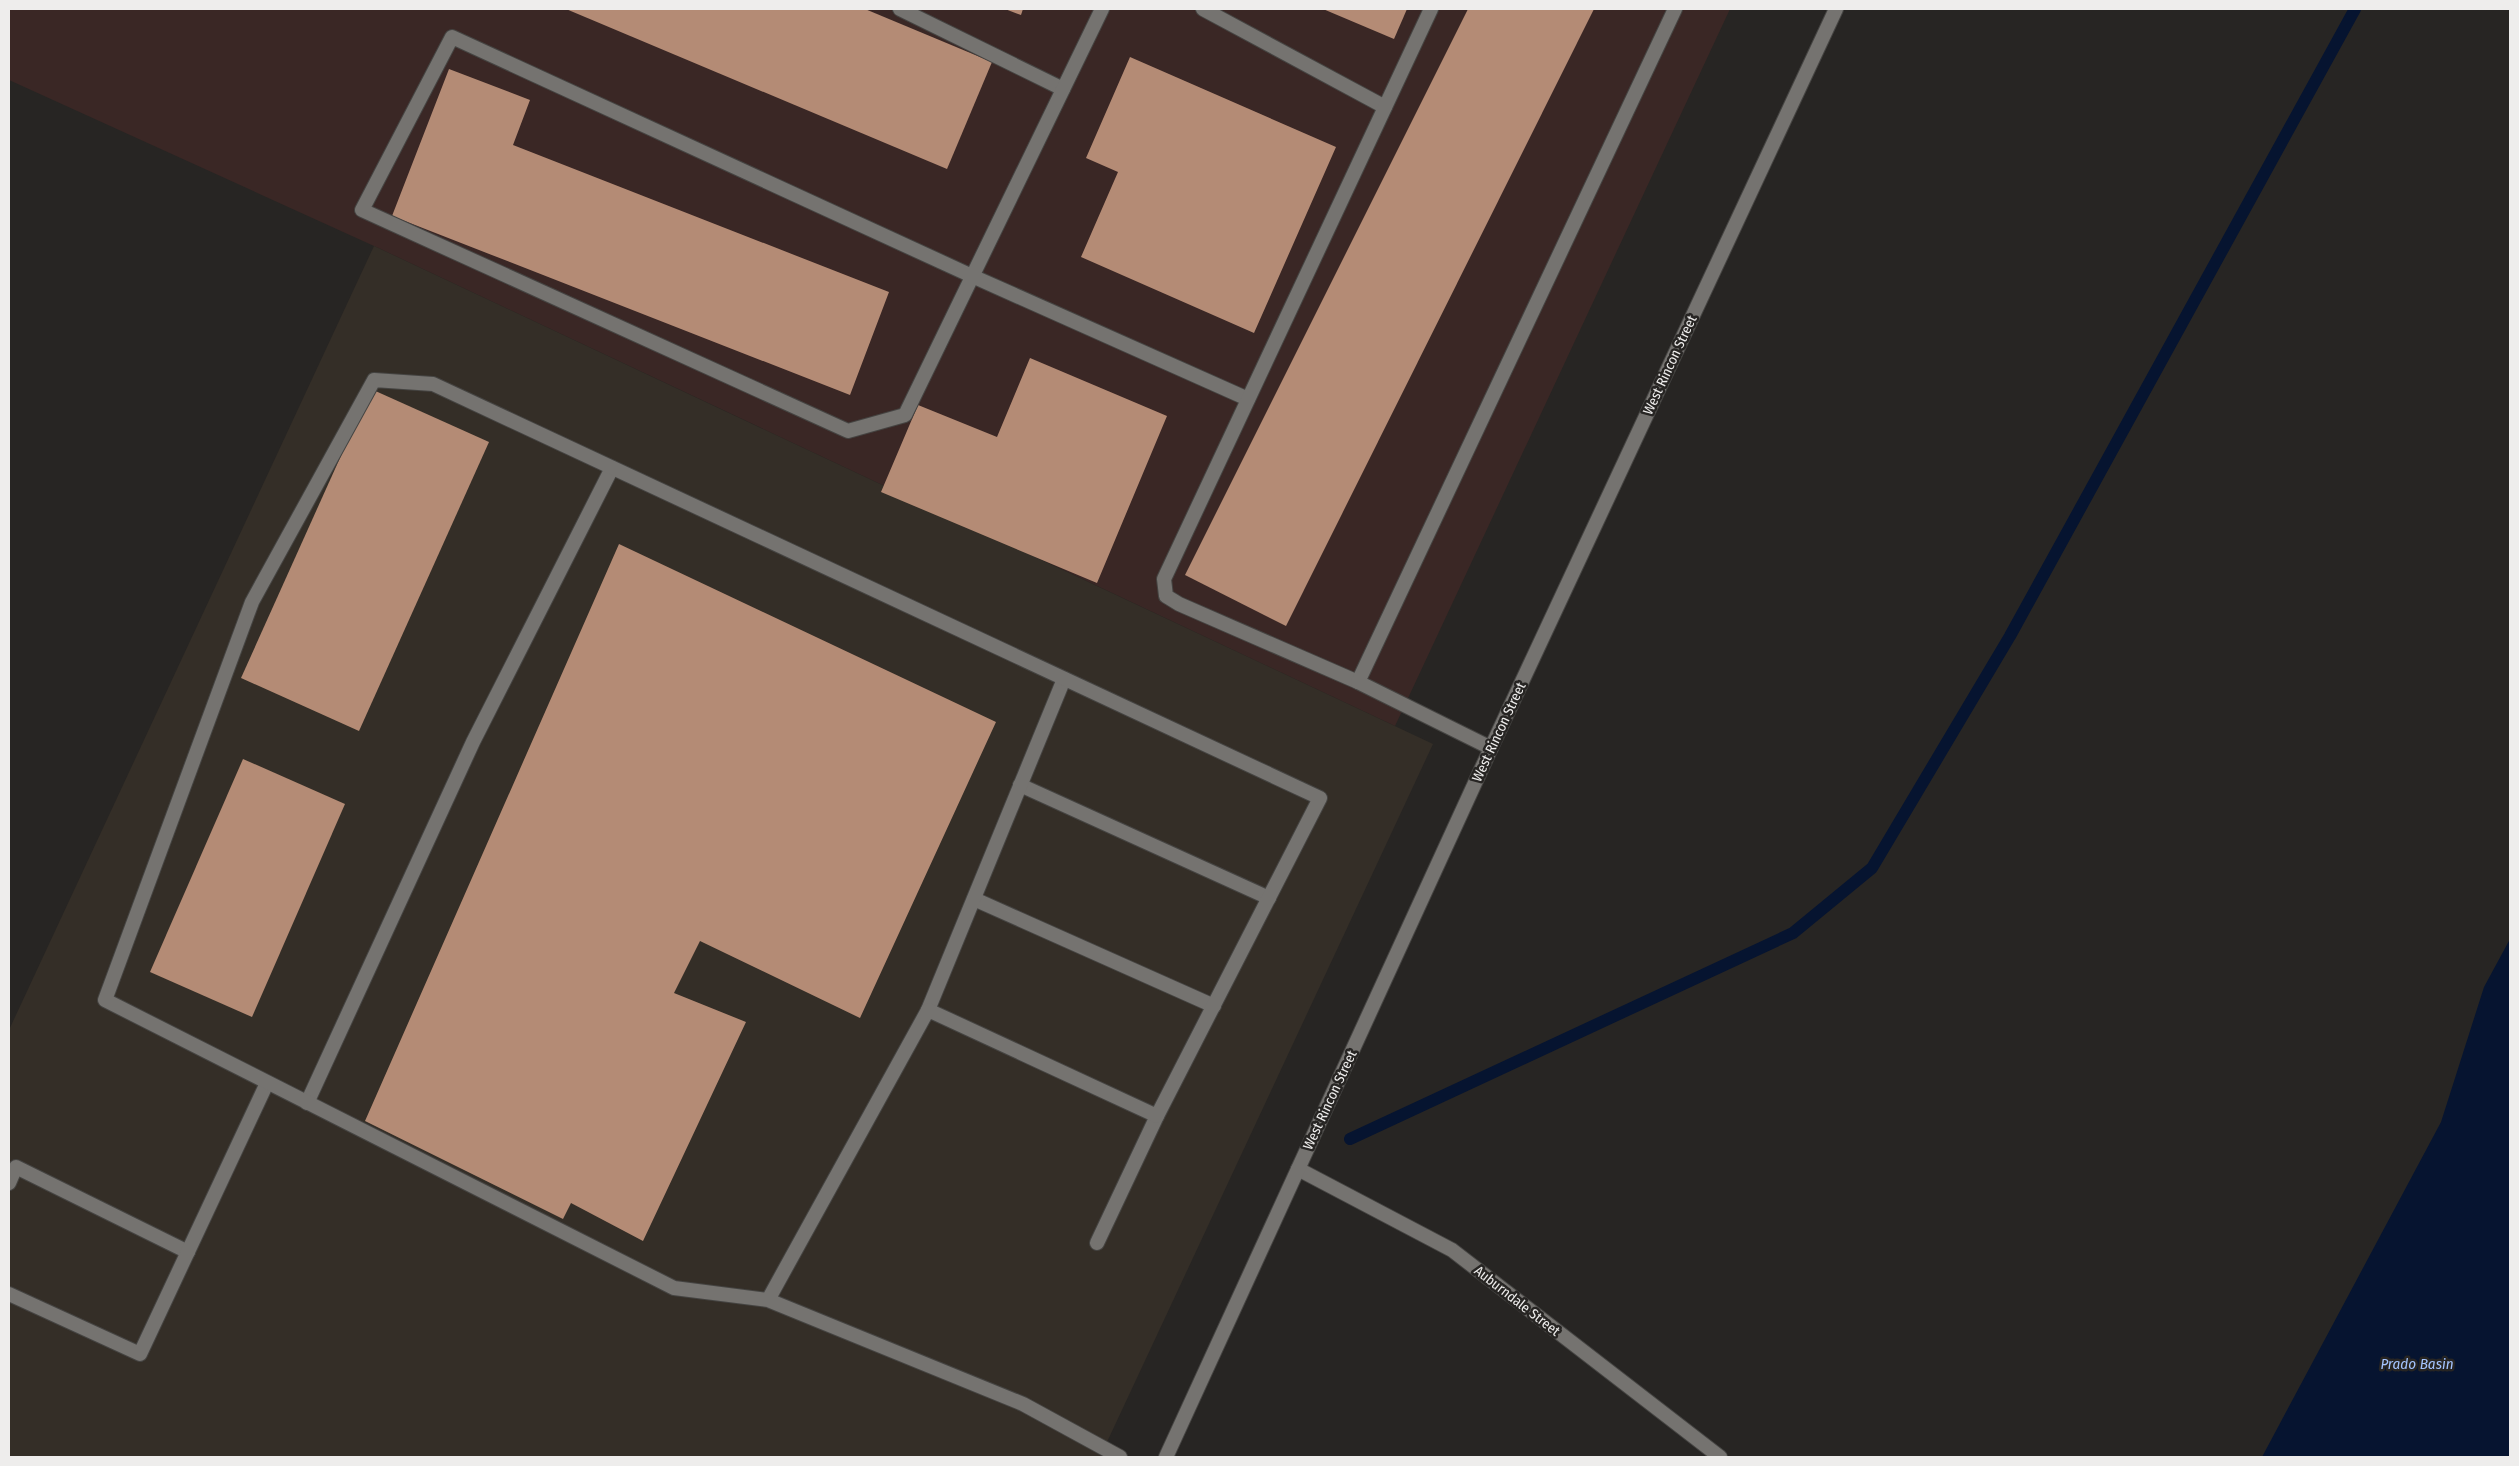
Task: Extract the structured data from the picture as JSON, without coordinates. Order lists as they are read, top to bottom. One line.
{"streets":{"main road":["West Rincon Street","Auburndale Street"]},"crossings":[["West Rincon Street","Auburndale Street"]],"water":["Prado Basin"]}
